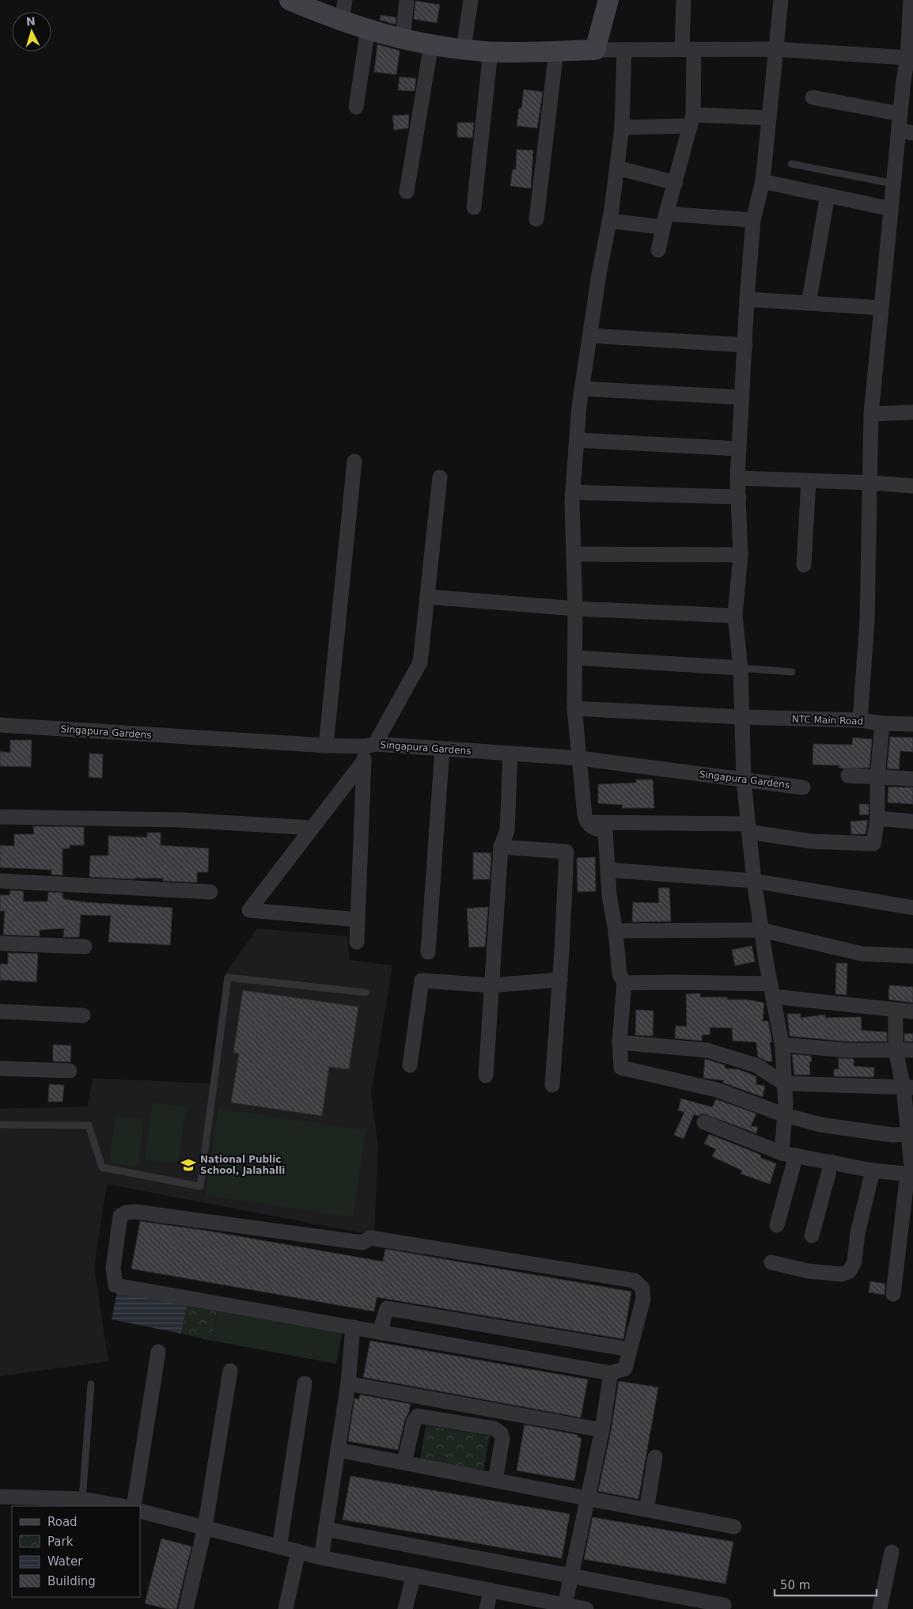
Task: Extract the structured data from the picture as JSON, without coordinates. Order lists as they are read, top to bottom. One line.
{"streets":{"street":["NTC Main Road","Singapura Gardens"]},"places":{"school or university":["National Public School, Jalahalli"]},"legend":["Road","Park","Water","Building"],"scale_bar":"50 m","north":"top"}
